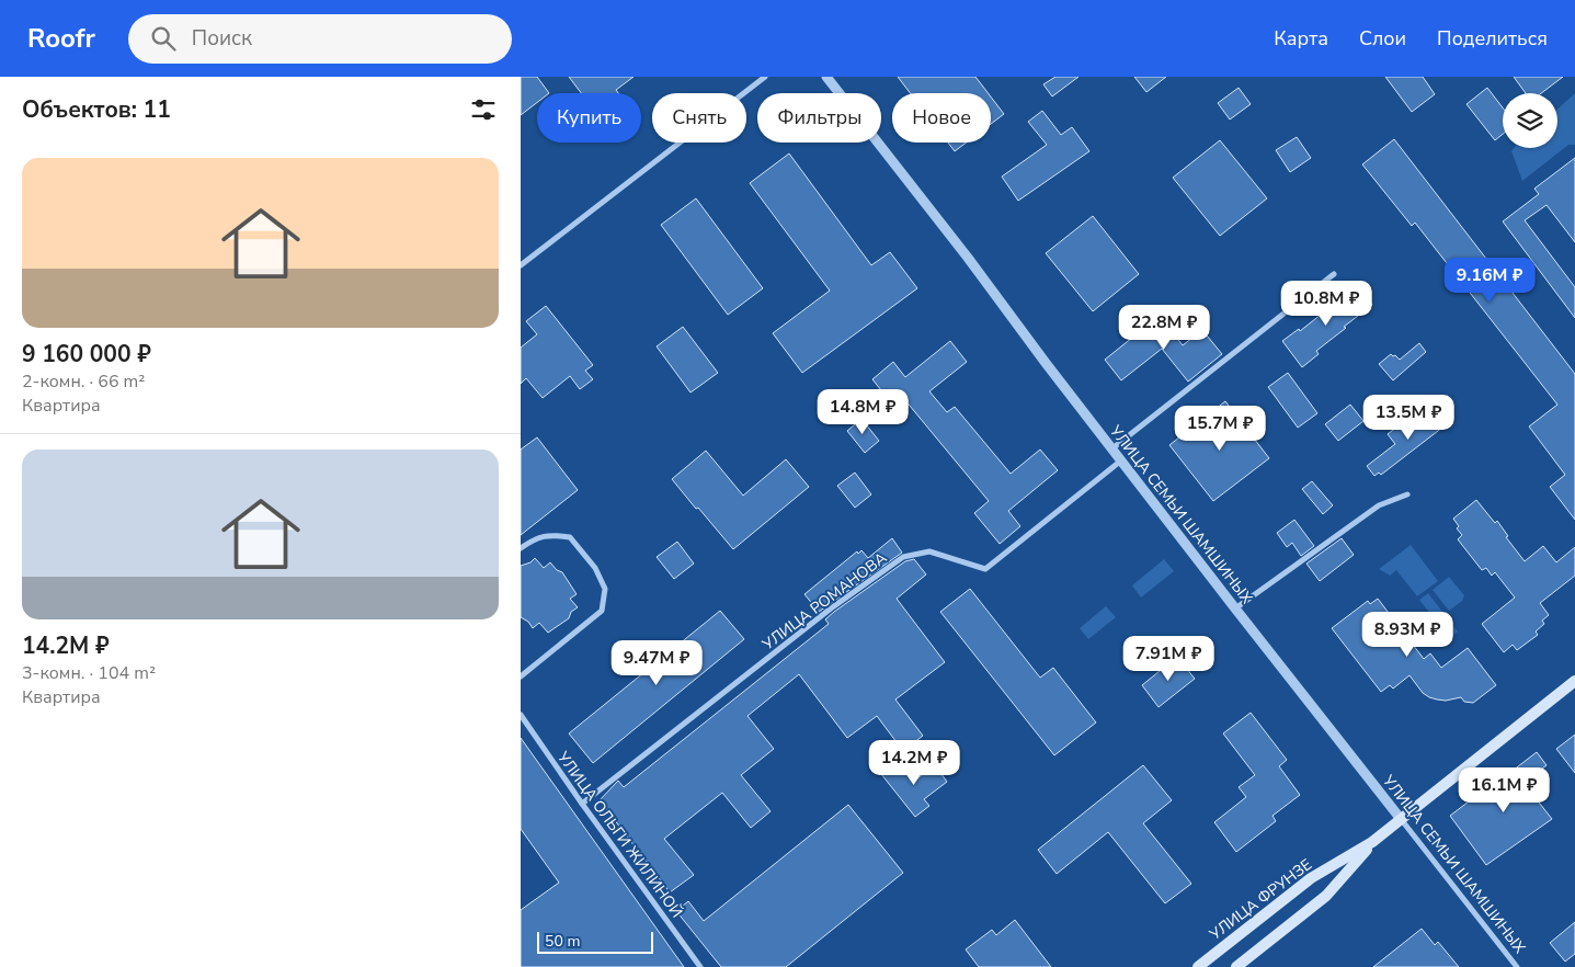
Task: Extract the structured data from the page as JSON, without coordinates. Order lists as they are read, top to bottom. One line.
{"streets":{"main road":["УЛИЦА ФРУНЗЕ"],"street":["УЛИЦА СЕМЬИ ШАМШИНЫХ","УЛИЦА РОМАНОВА","УЛИЦА ОЛЬГИ ЖИЛИНОЙ"]},"crossings":[["УЛИЦА СЕМЬИ ШАМШИНЫХ","УЛИЦА РОМАНОВА"],["УЛИЦА СЕМЬИ ШАМШИНЫХ","УЛИЦА ФРУНЗЕ"],["УЛИЦА РОМАНОВА","УЛИЦА ОЛЬГИ ЖИЛИНОЙ"]],"scale_bar":"50 m","page":{"header":"Roofr","search":"Поиск","nav":["Карта","Слои","Поделиться"],"heading":"Объектов: 11","chip":["Купить","Снять","Фильтры","Новое"],"list":[{"name":"9 160 000 ₽","note":"2-комн. · 66 m² · Квартира"},{"name":"14.2M ₽","note":"3-комн. · 104 m² · Квартира"}],"price":["9.16M ₽","10.8M ₽","22.8M ₽","14.8M ₽","13.5M ₽","15.7M ₽","8.93M ₽","7.91M ₽","9.47M ₽","14.2M ₽","16.1M ₽"],"scale":"50 m"}}
